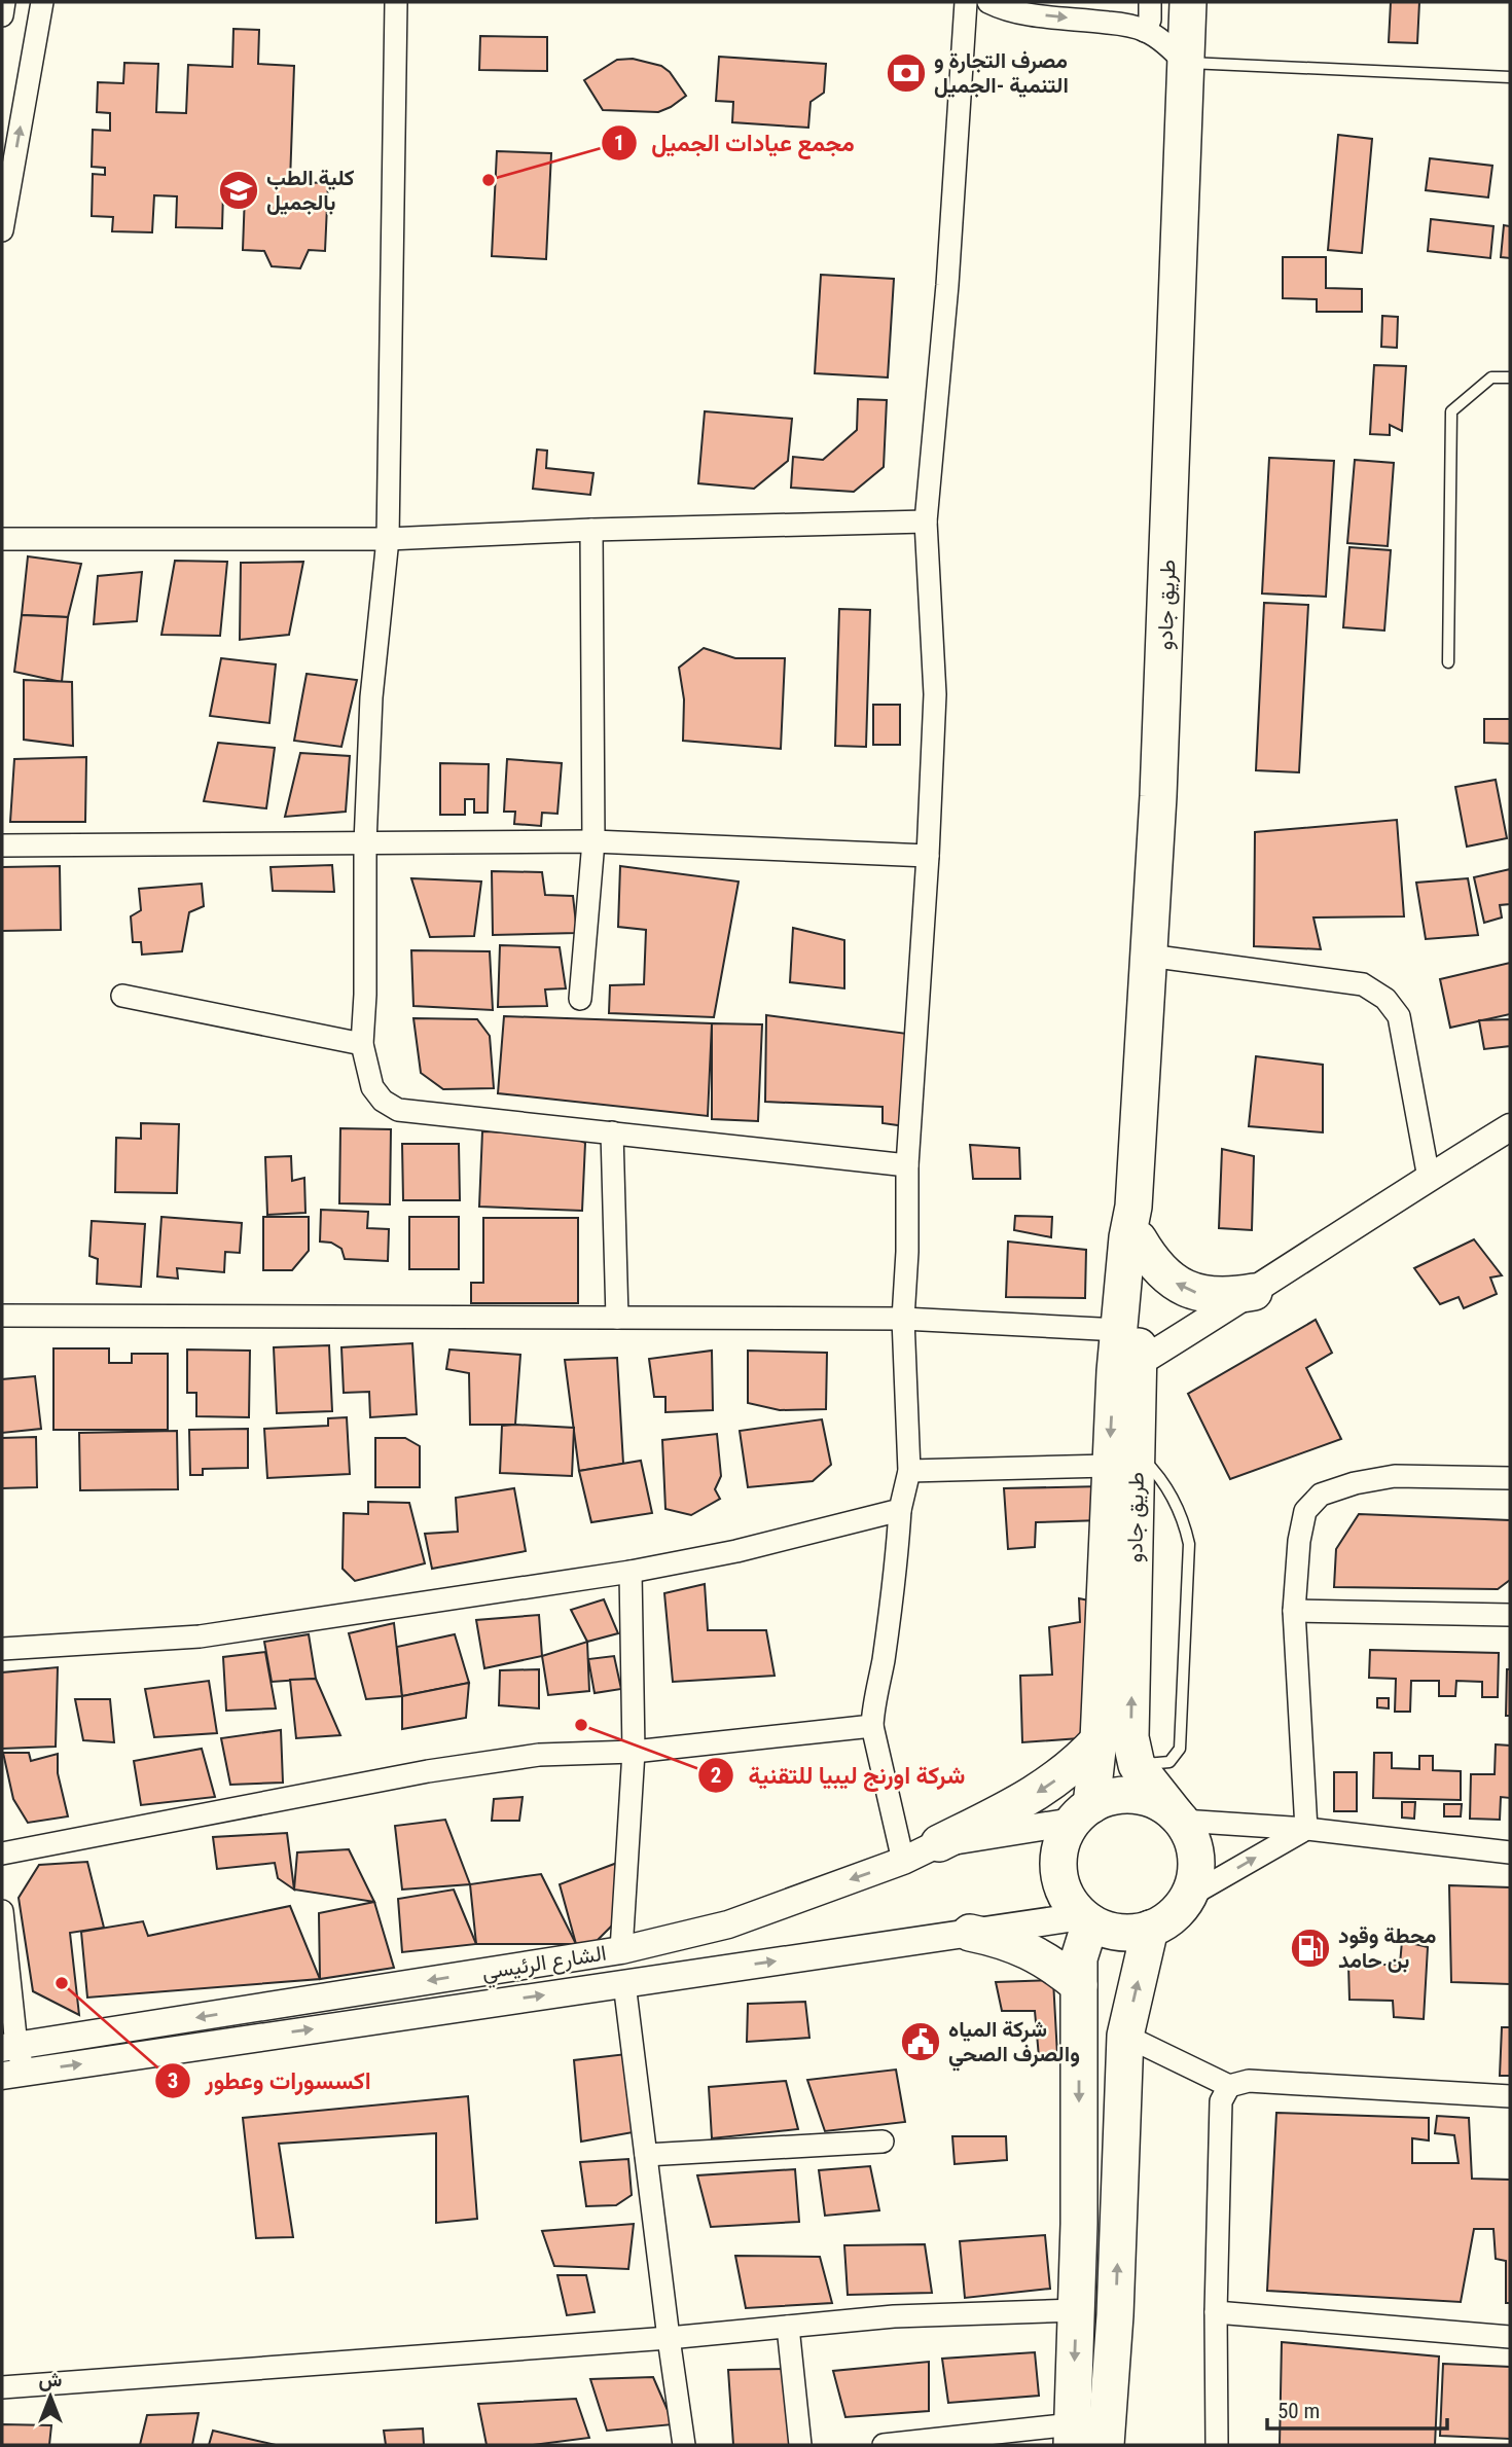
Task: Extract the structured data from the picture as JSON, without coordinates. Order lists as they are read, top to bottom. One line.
{"streets":{"highway":["طريق جادو"],"street":["الشارع الرئيسي"]},"crossings":[["طريق جادو","الشارع الرئيسي"]],"places":{"bank":["مصرف التجارة و التنمية -الجميل"],"other":["مجمع عيادات الجميل","شركة اورنج ليبيا للتقنية","اكسسورات وعطور"],"school or university":["كلية الطب بالجميل"],"fuel station":["محطة وقود بن حامد"],"public building":["شركة المياه والصرف الصحي"]},"scale_bar":"50 m","north":"top"}
